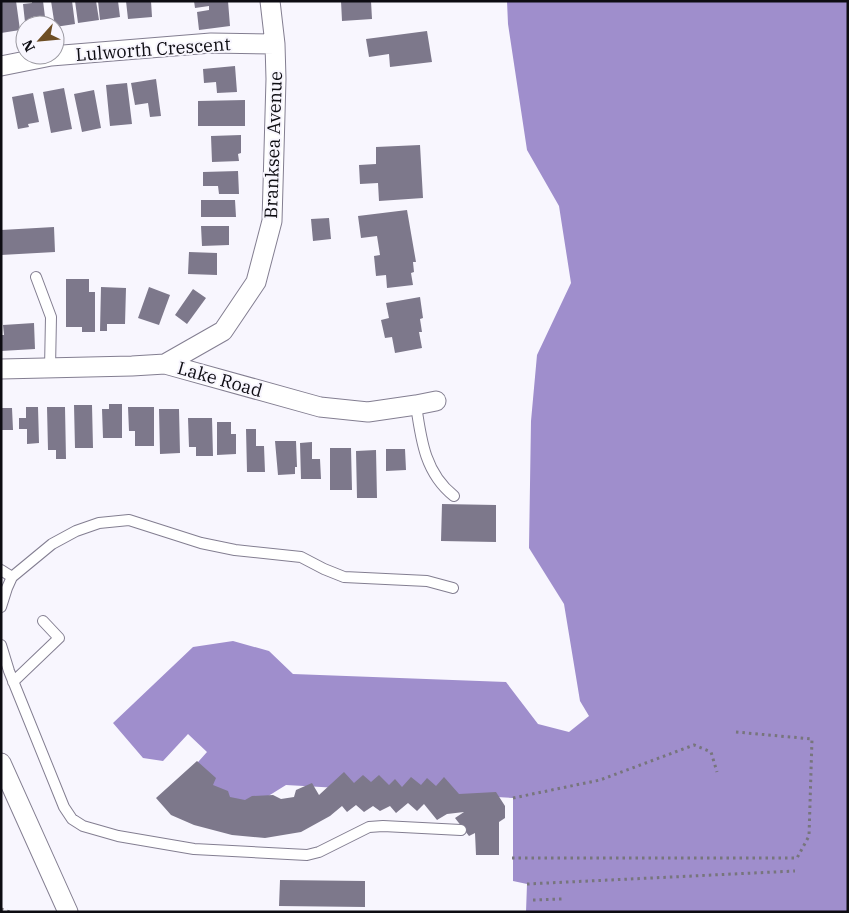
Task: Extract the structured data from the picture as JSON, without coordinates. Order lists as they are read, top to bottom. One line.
{"streets":{"street":["Lulworth Crescent","Branksea Avenue","Lake Road"]},"crossings":[["Lulworth Crescent","Branksea Avenue"],["Branksea Avenue","Lake Road"]],"north":"bottom left"}
